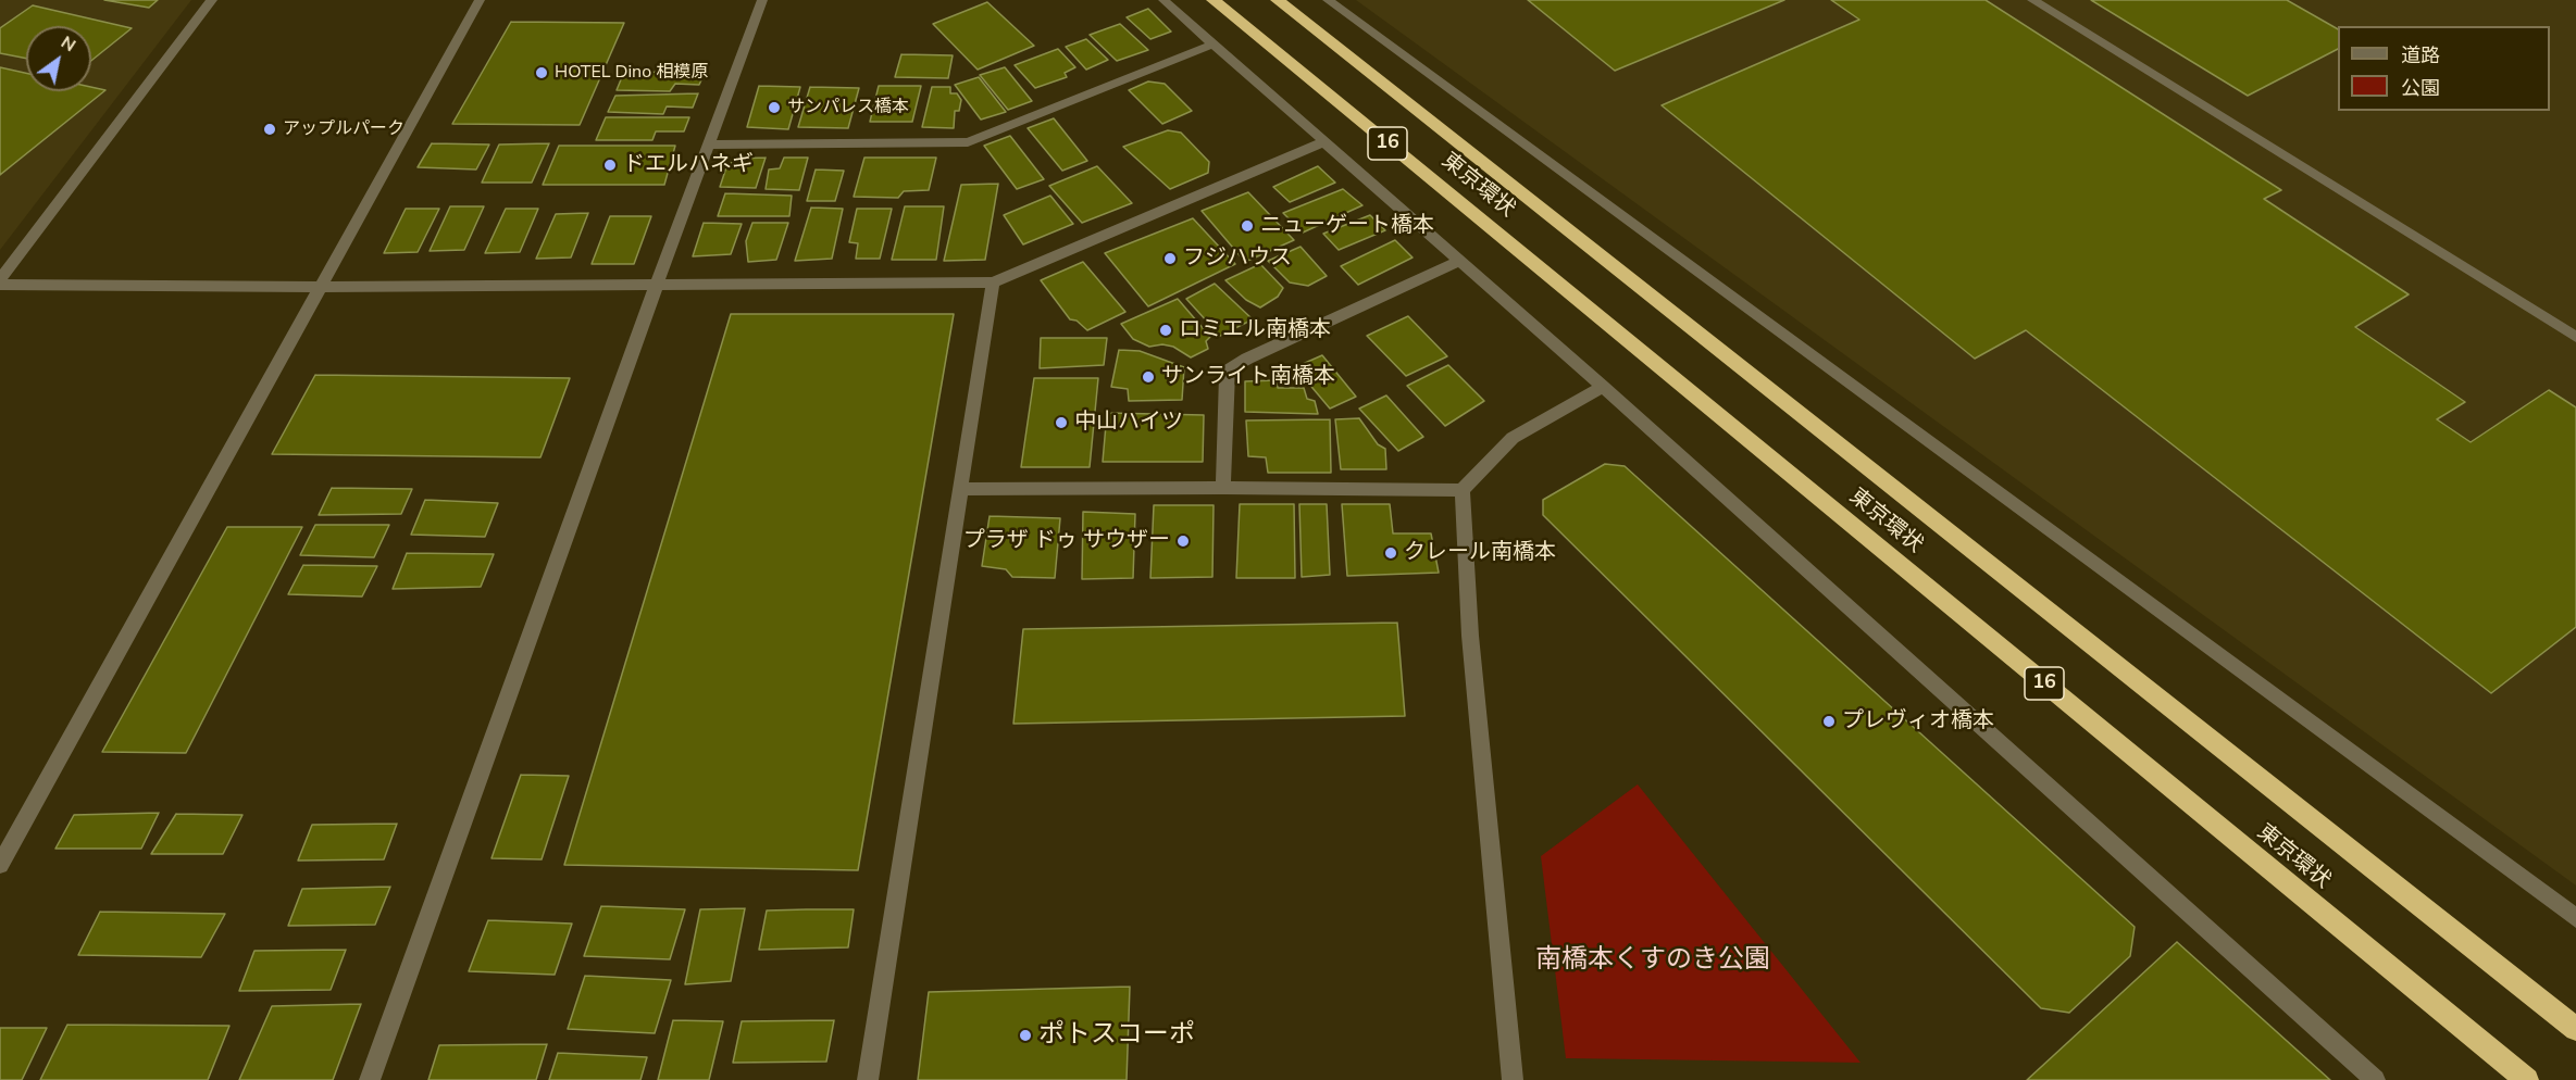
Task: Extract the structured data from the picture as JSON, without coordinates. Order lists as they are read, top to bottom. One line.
{"streets":{"highway":["16","東京環状"]},"parks":["南橋本くすのき公園"],"places":["HOTEL Dino 相模原","サンパレス橋本","アップルパーク","ドエルハネギ","ニューゲート橋本","フジハウス","ロミエル南橋本","サンライト南橋本","中山ハイツ","プラザ ドゥ サウザー","クレール南橋本","プレヴィオ橋本","ポトスコーポ"],"legend":["道路","公園"],"north":"top right"}
